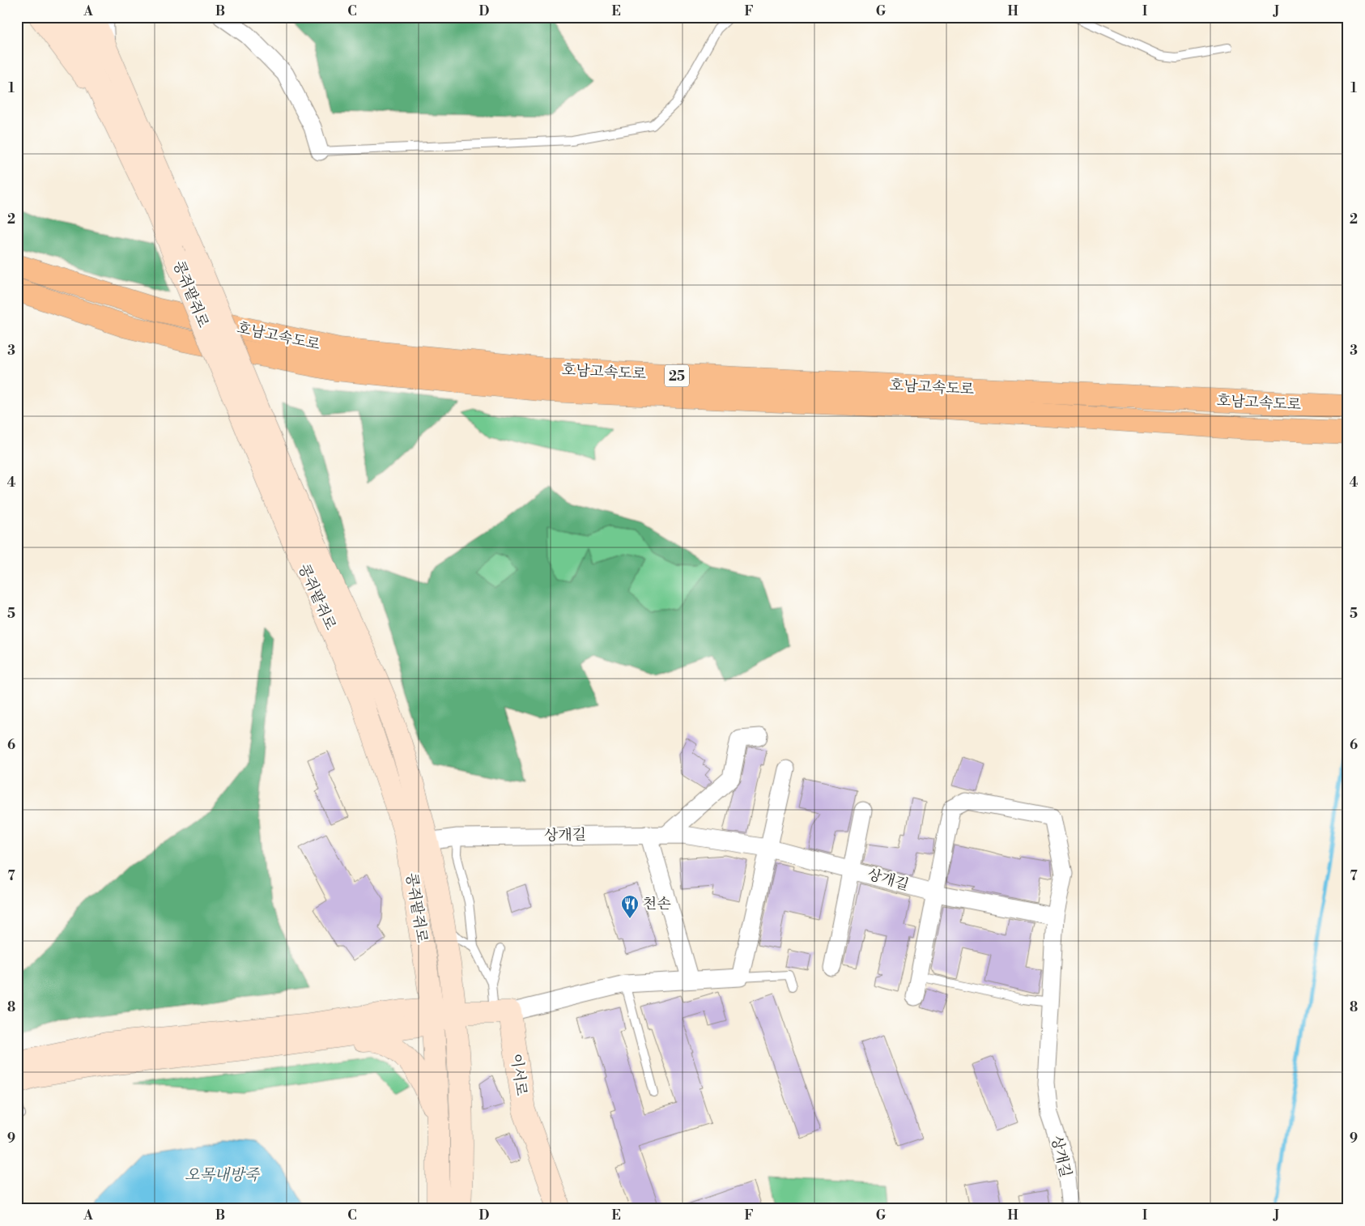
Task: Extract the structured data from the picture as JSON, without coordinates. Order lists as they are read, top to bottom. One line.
{"streets":{"highway":["호남고속도로","25"],"main road":["콩쥐팥쥐로","이서로"],"street":["상개길"]},"crossings":[["콩쥐팥쥐로","상개길"]],"water":["오목내방죽"],"places":{"restaurant":["천손"]},"grid":{"columns":["A","B","C","D","E","F","G","H","I","J"],"rows":["1","2","3","4","5","6","7","8","9"]}}
